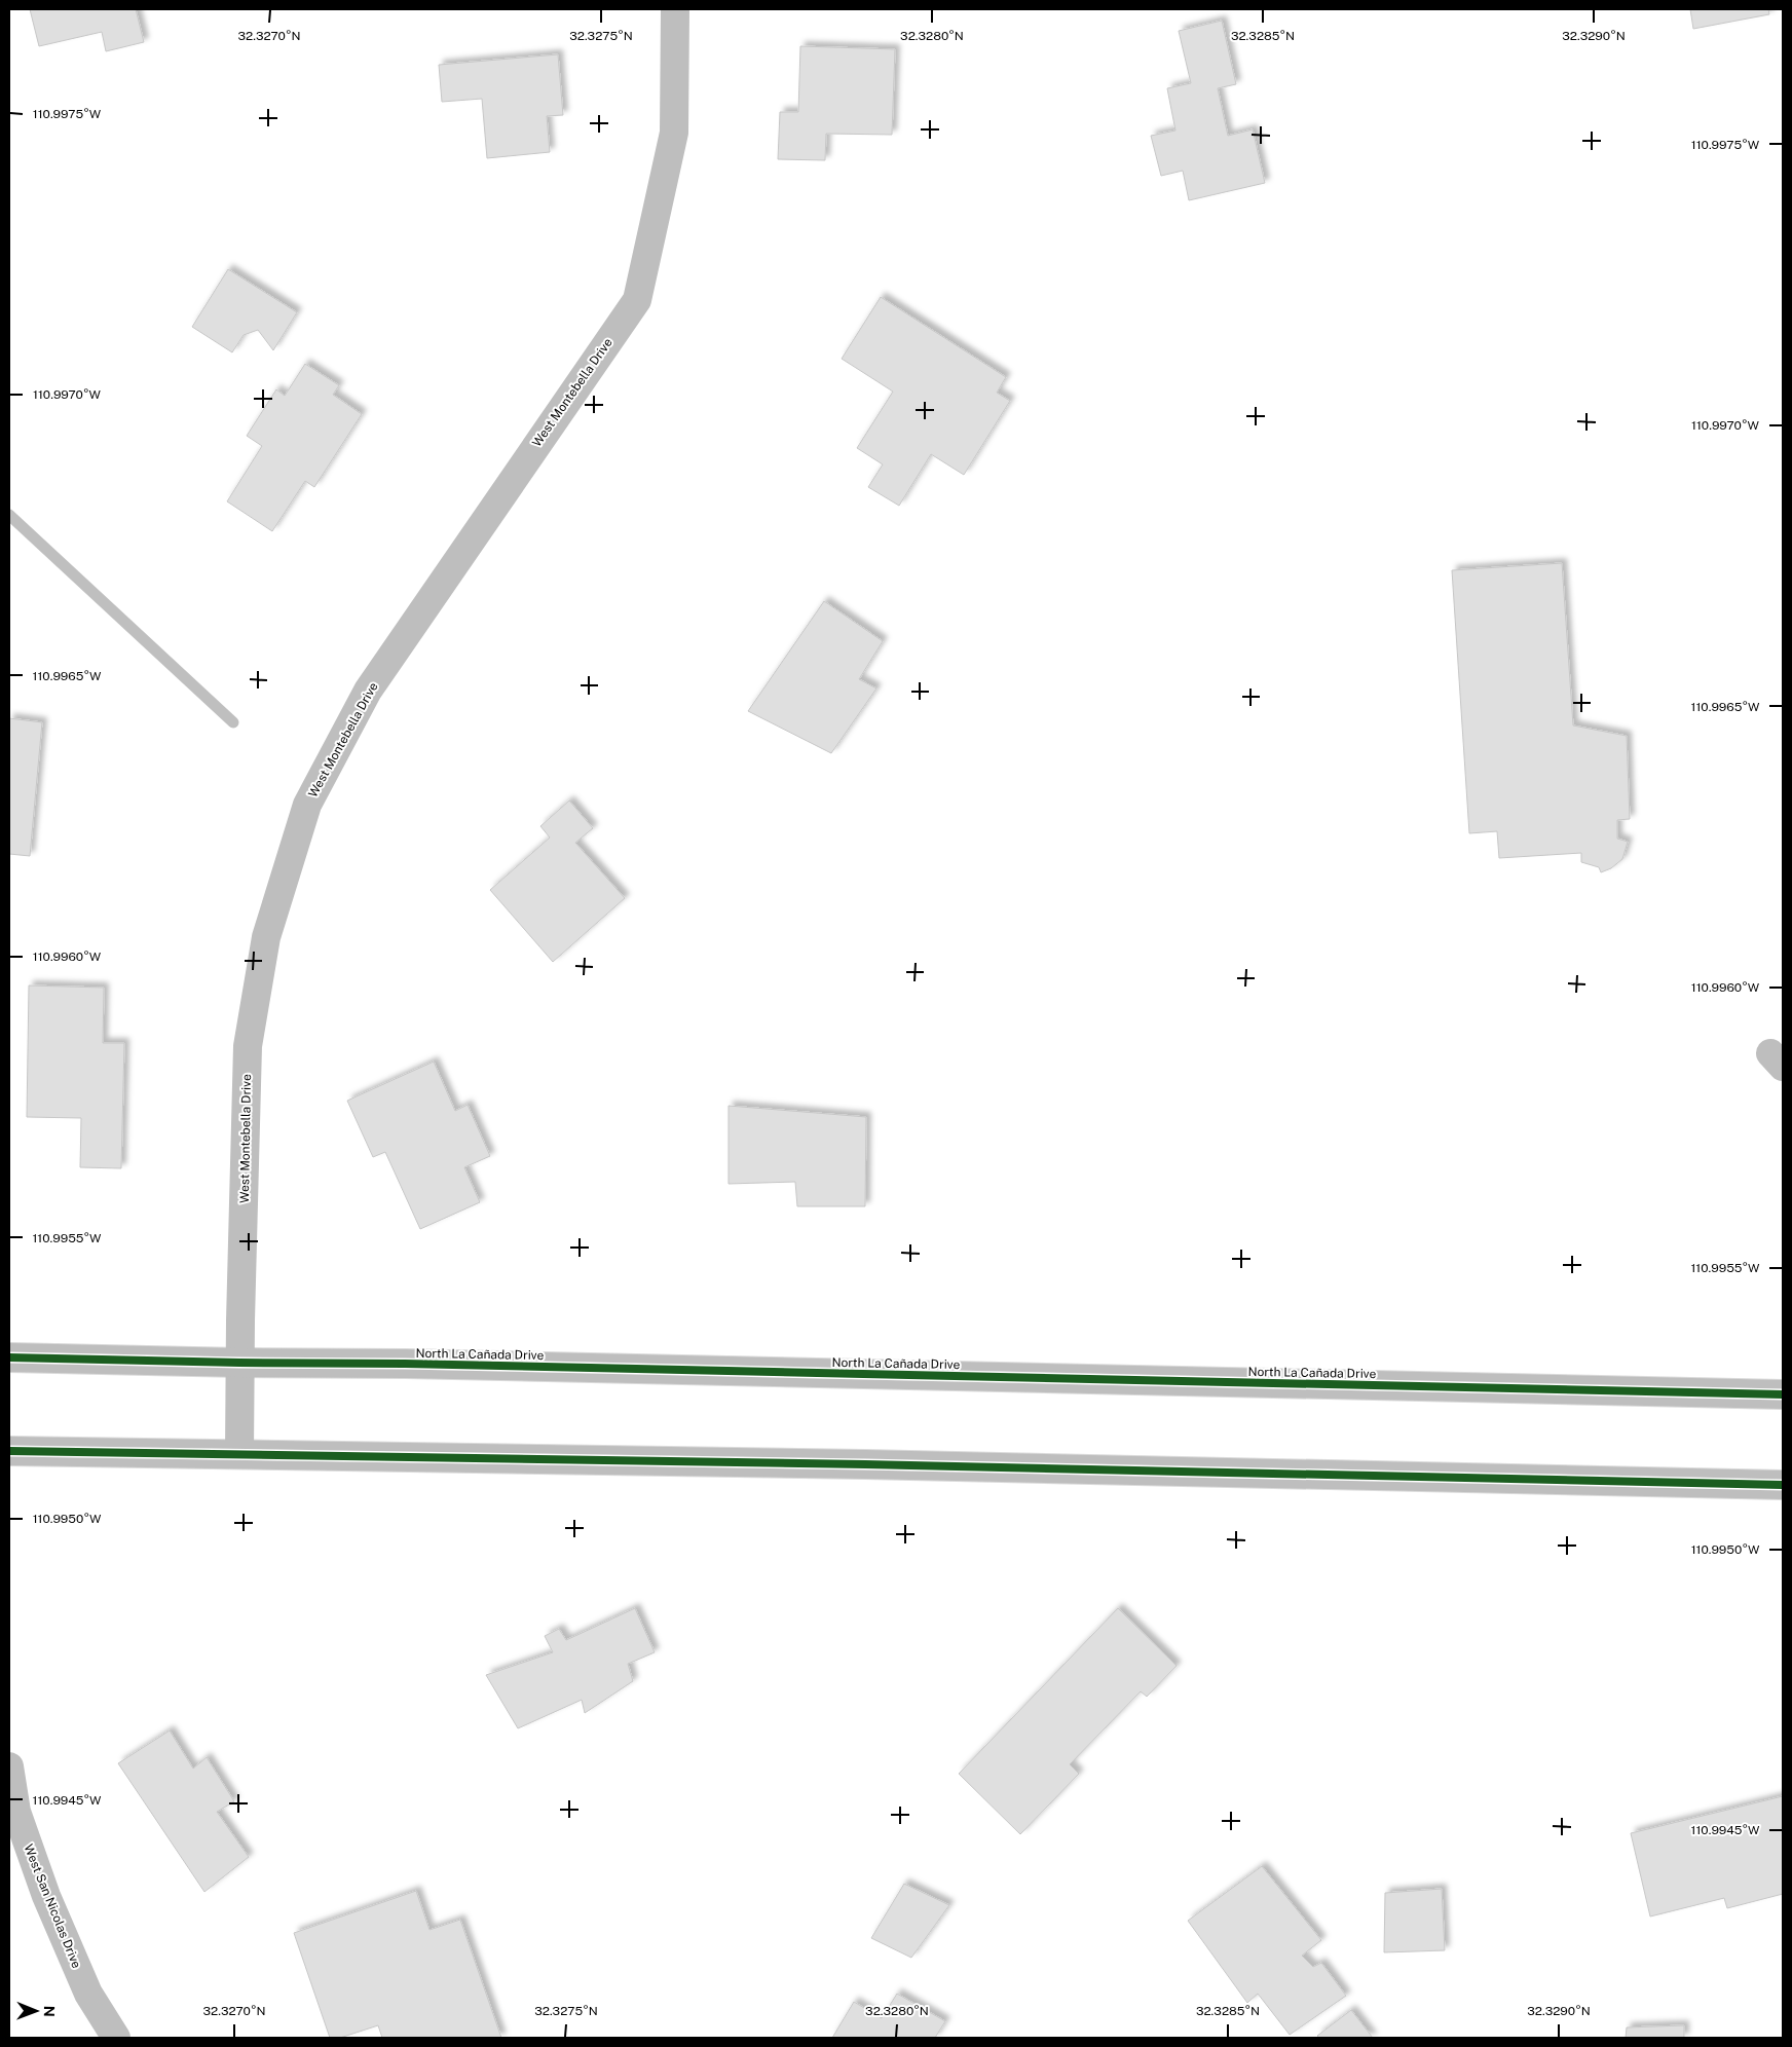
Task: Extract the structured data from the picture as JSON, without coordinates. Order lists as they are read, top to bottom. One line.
{"streets":{"main road":["West Montebella Drive","North La Cañada Drive","West San Nicolas Drive"]},"crossings":[["West Montebella Drive","North La Cañada Drive"]],"north":"right","coordinates":["32.3270°N","32.3275°N","32.3280°N","32.3285°N","32.3290°N","110.9975°W","110.9970°W","110.9965°W","110.9960°W","110.9955°W","110.9950°W","110.9945°W"]}
